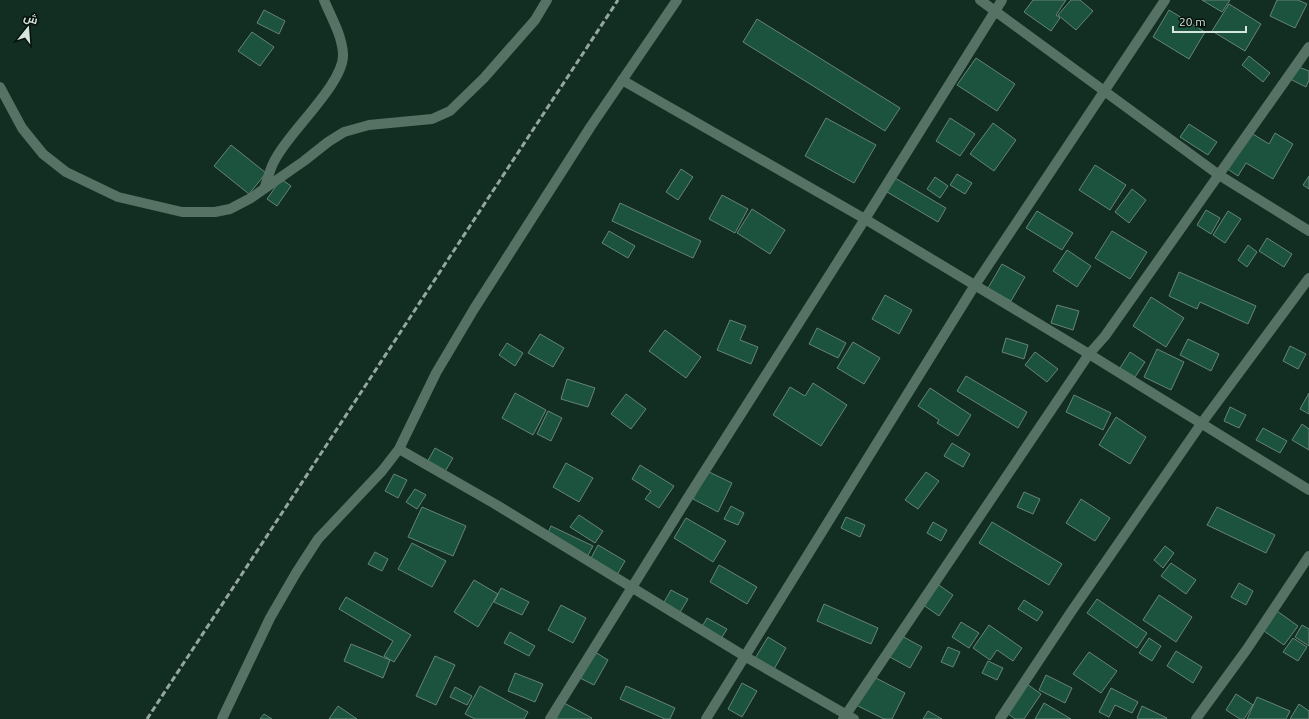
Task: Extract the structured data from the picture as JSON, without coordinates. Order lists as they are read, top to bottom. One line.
{"scale_bar":"20 m","north":"top"}
